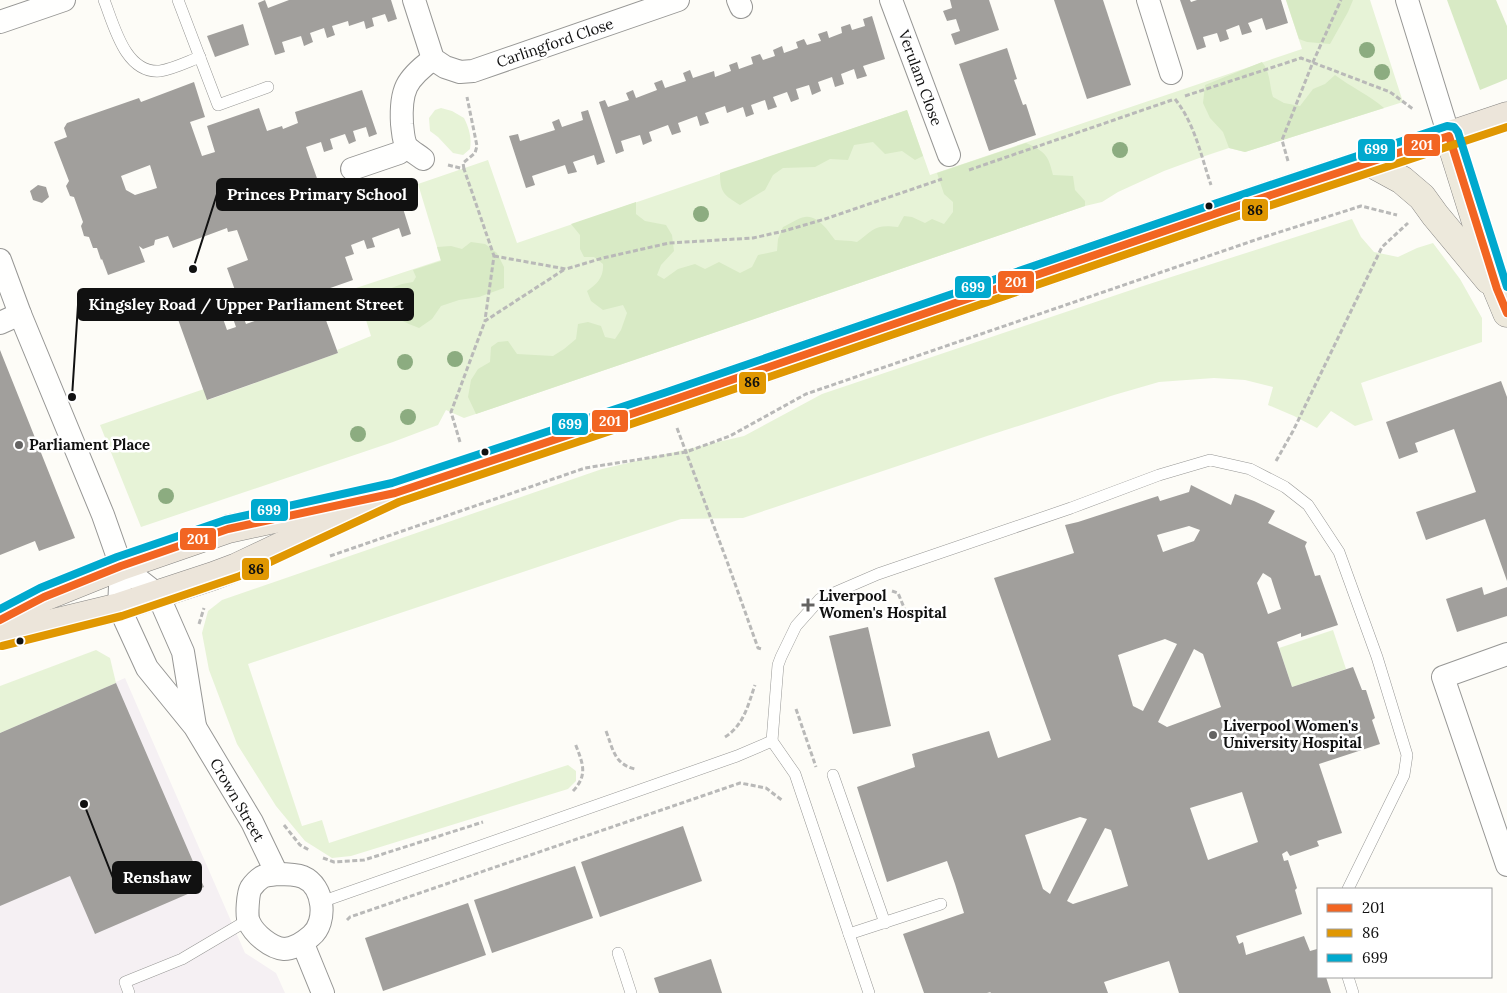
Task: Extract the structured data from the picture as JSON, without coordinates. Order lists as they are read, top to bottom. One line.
{"streets":{"street":["Carlingford Close","Verulam Close","Crown Street"]},"places":{"other":["Princes Primary School","Kingsley Road / Upper Parliament Street","Parliament Place","Liverpool Women's University Hospital","Renshaw"],"health":["Liverpool Women's Hospital"]},"lines":["transit line 699","transit line 86","transit line 201"],"legend":["201","86","699"]}
